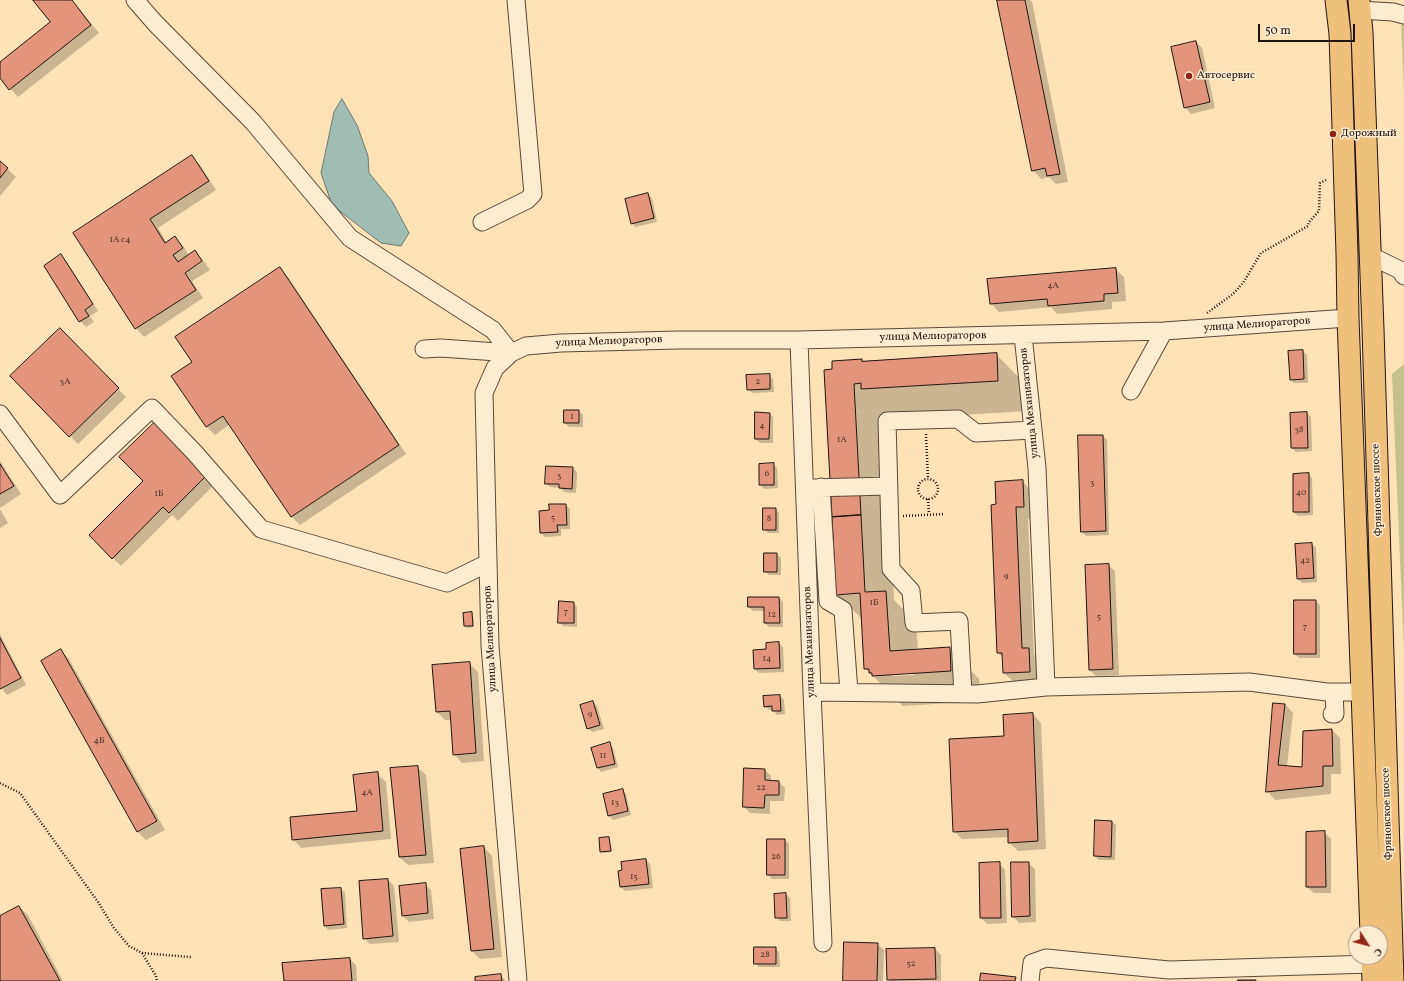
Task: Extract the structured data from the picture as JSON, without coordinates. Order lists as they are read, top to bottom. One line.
{"streets":{"main road":["Фряновское шоссе"],"street":["улица Мелиораторов","улица Механизаторов"]},"crossings":[["улица Мелиораторов","улица Механизаторов"],["улица Мелиораторов","Фряновское шоссе"]],"places":["Автосервис","Дорожный"],"house_numbers":["1А с4","4А","3А","2","1","4","38","1А","6","3","3","40","1Б","5","8","42","9","1Б","7","12","5","7","14","9","4Б","11","22","4А","13","26","15","28","52"],"scale_bar":"50 m","north":"bottom right"}
